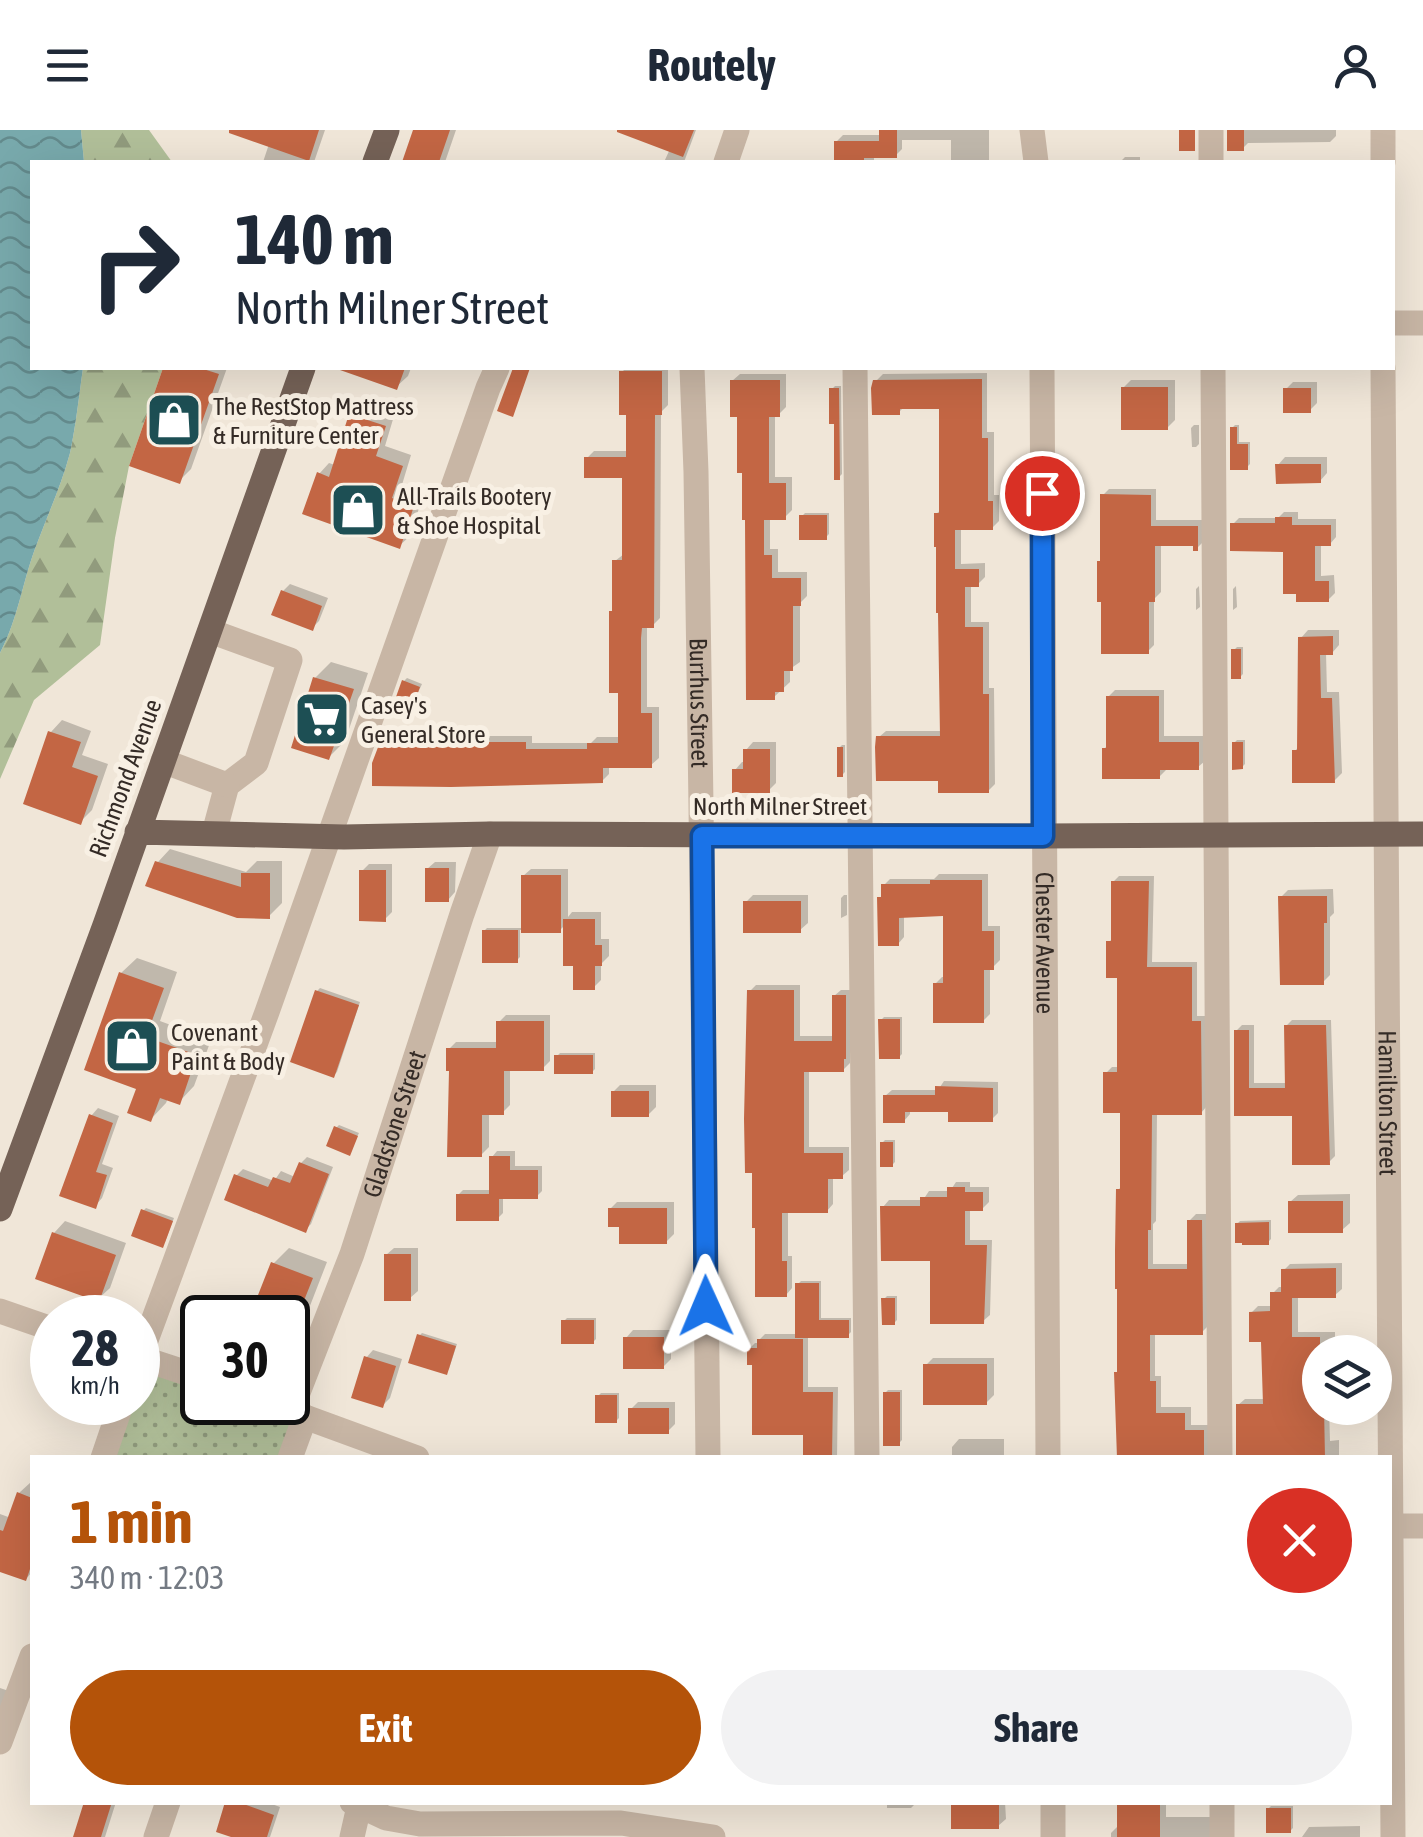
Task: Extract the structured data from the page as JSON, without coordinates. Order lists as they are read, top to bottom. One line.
{"streets":{"main road":["Richmond Avenue","North Milner Street"],"street":["Burrhus Street","Chester Avenue","Hamilton Street","Gladstone Street"]},"crossings":[["Burrhus Street","North Milner Street"],["Richmond Avenue","North Milner Street"],["North Milner Street","Chester Avenue"],["North Milner Street","Hamilton Street"],["North Milner Street","Gladstone Street"]],"places":{"shop":["The RestStop Mattress & Furniture Center","All-Trails Bootery & Shoe Hospital","Covenant Paint & Body"],"supermarket":["Casey's General Store"]},"page":{"header":"Routely","turn":["140 m","North Milner Street"],"speed":"28 km/h","limit":"30","heading":["1 min","340 m · 12:03"],"buttons":["Exit","Share"]}}
